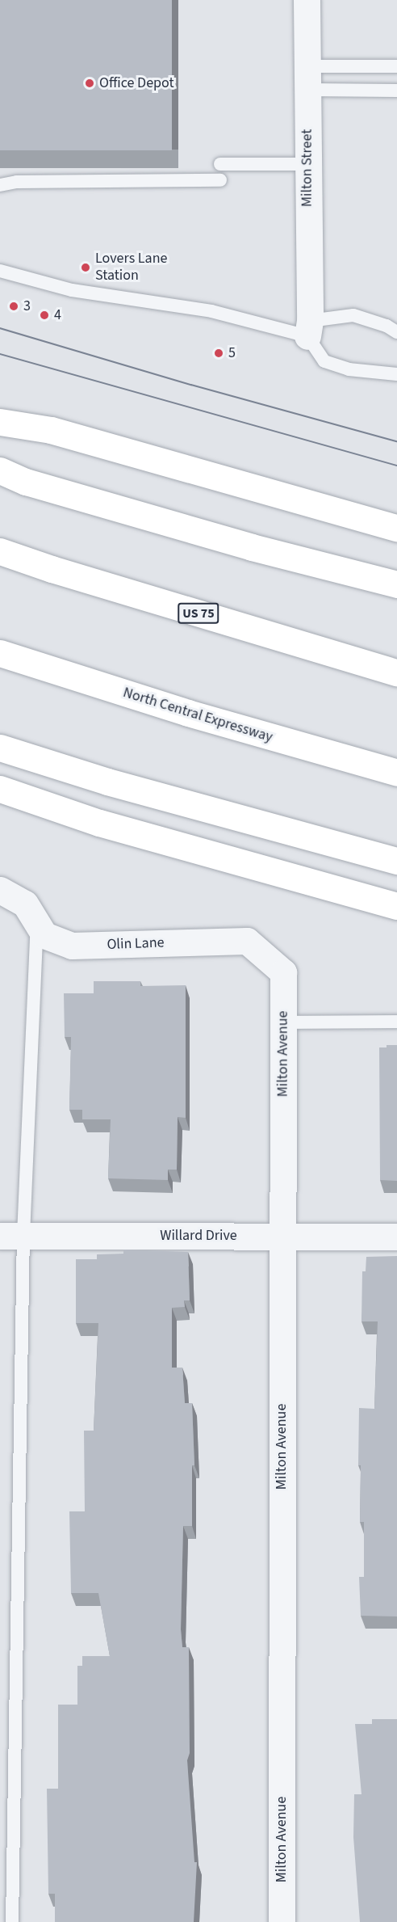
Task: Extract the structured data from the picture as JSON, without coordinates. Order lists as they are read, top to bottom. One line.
{"streets":{"main road":["US 75","North Central Expressway"],"street":["Milton Street","Olin Lane","Milton Avenue","Willard Drive"]},"crossings":[["Olin Lane","Milton Avenue"],["Milton Avenue","Willard Drive"]],"places":["Office Depot","Lovers Lane Station","3","4","5"]}
